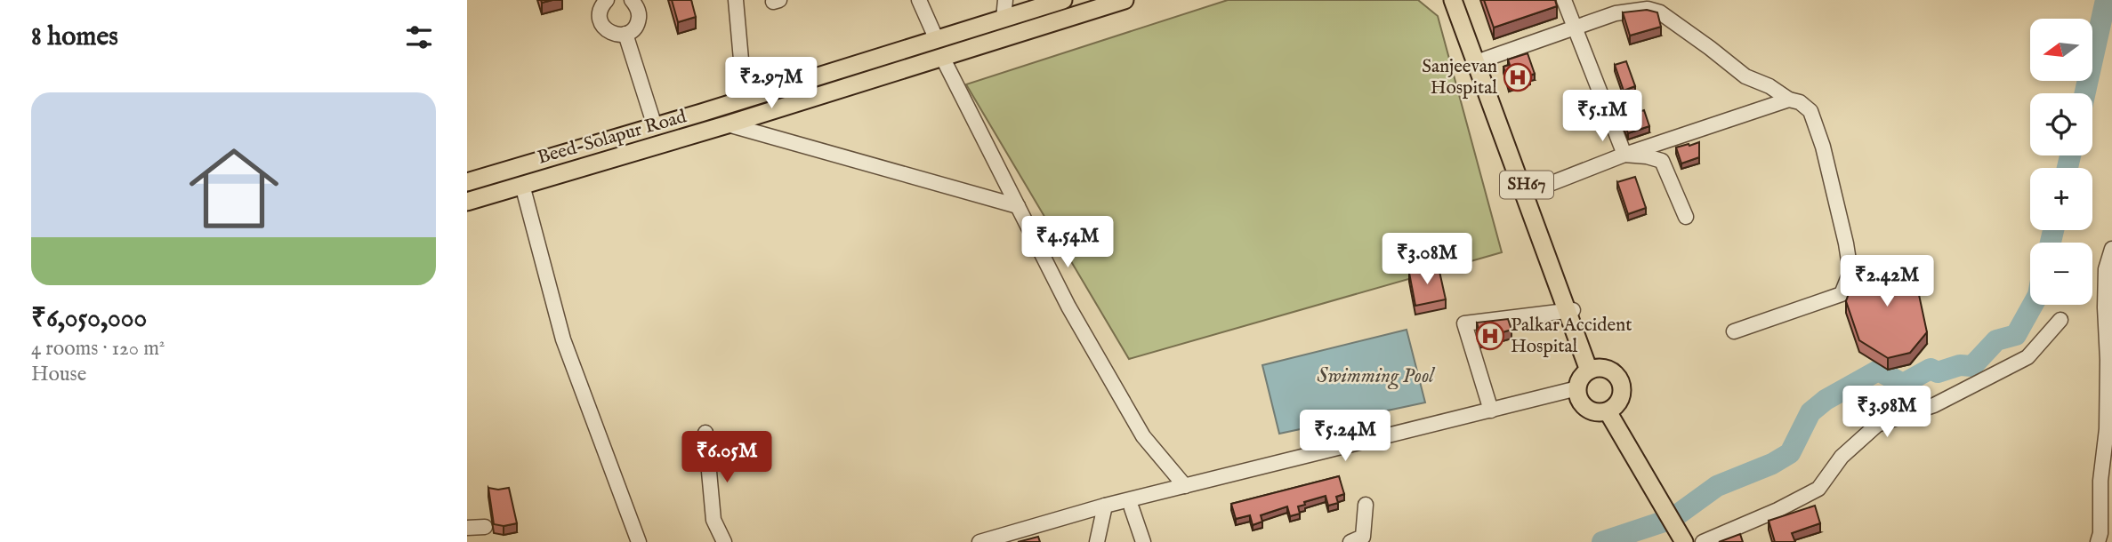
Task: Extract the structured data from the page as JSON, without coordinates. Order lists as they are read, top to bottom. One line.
{"streets":{"main road":["Beed-Solapur Road","SH67"]},"water":["Swimming Pool"],"places":{"hospital":["Sanjeevan Hospital","Palkar Accident Hospital"]},"north":"left","page":{"heading":"8 homes","map_buttons":["+","−"],"price":["₹2.97M","₹5.1M","₹4.54M","₹3.08M","₹2.42M","₹3.98M","₹5.24M","₹6.05M"],"list":[{"name":"₹6,050,000","note":"4 rooms · 120 m² · House"}]}}
